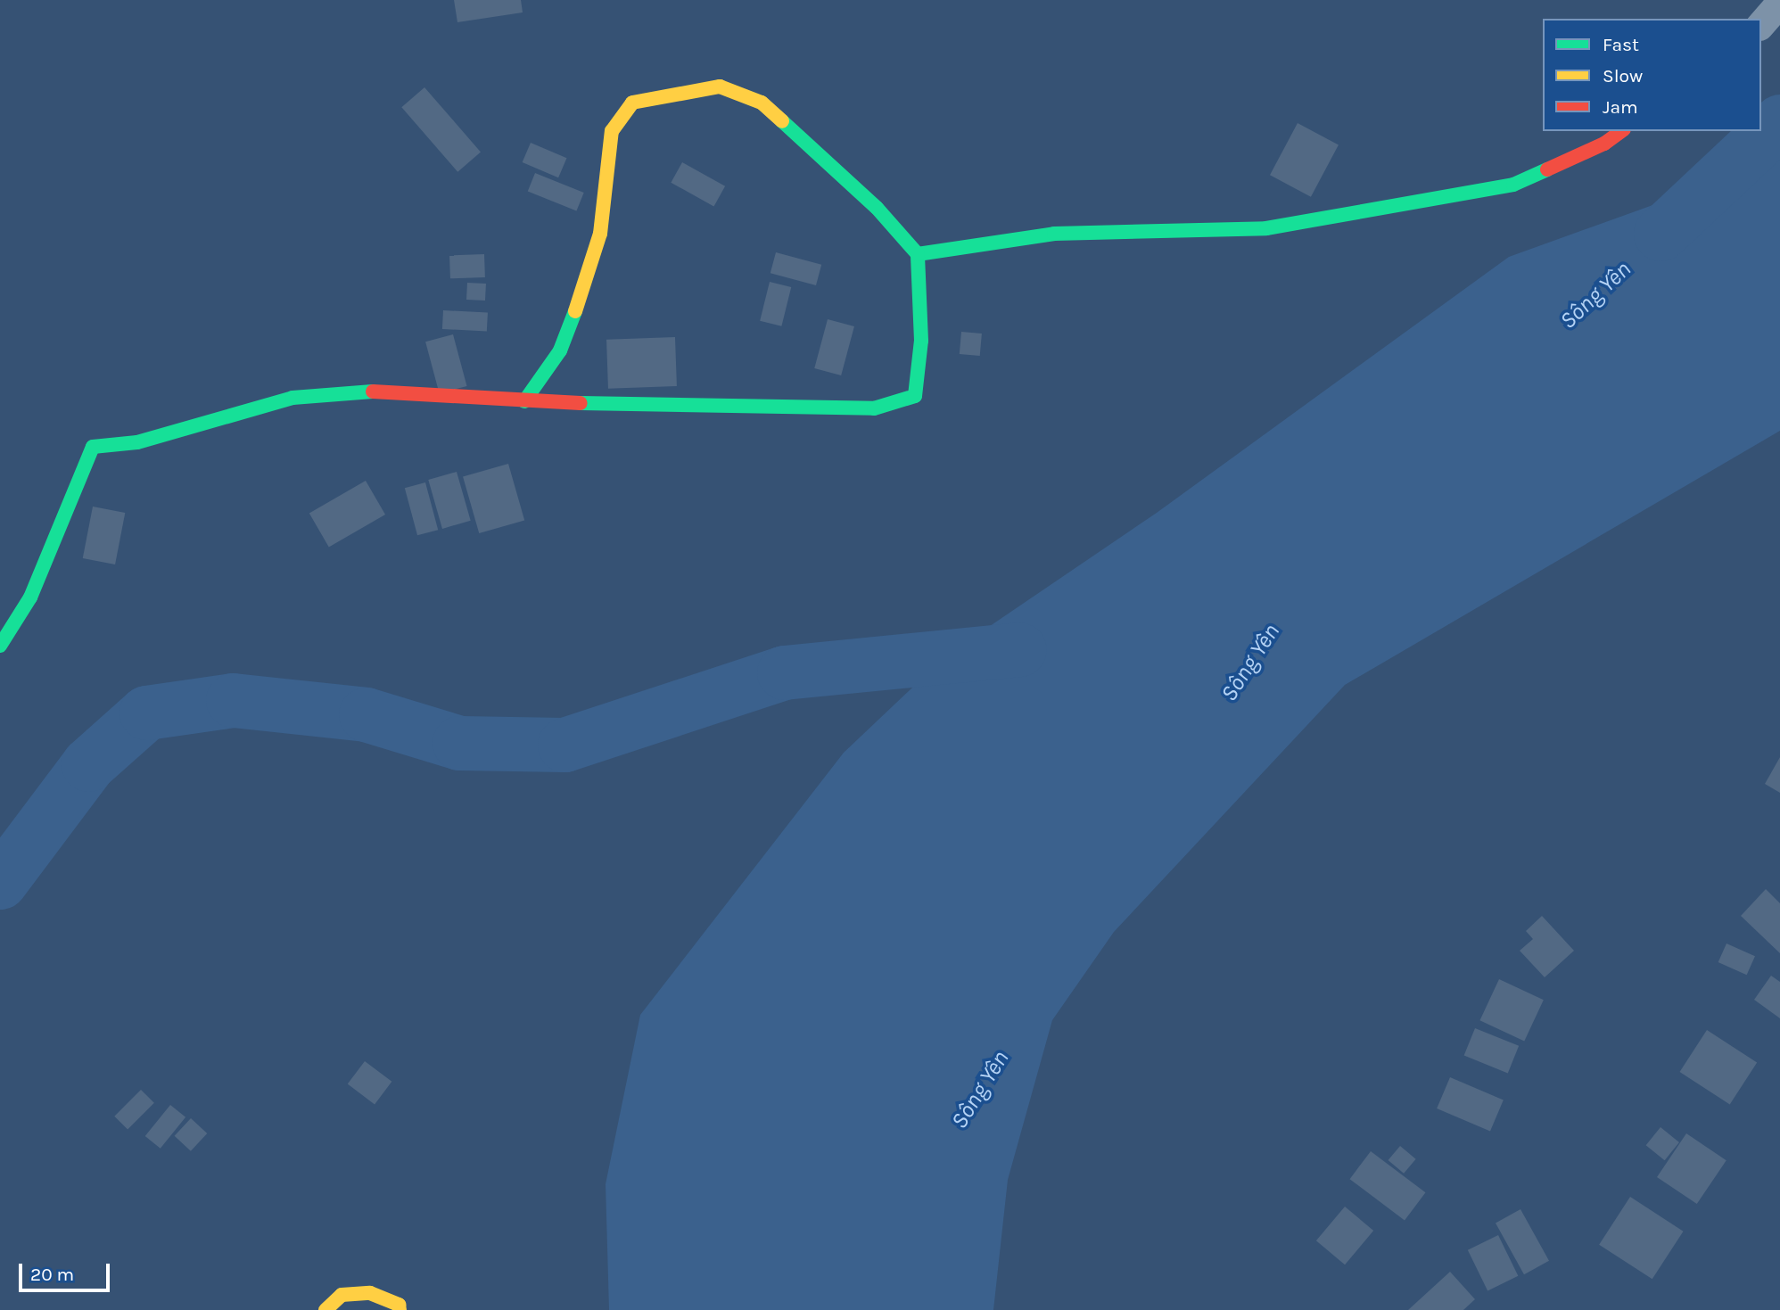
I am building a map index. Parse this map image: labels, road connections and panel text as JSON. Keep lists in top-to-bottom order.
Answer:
{
  "water": ["Sông Yên"],
  "legend": ["Fast", "Slow", "Jam"],
  "scale_bar": "20 m"
}
